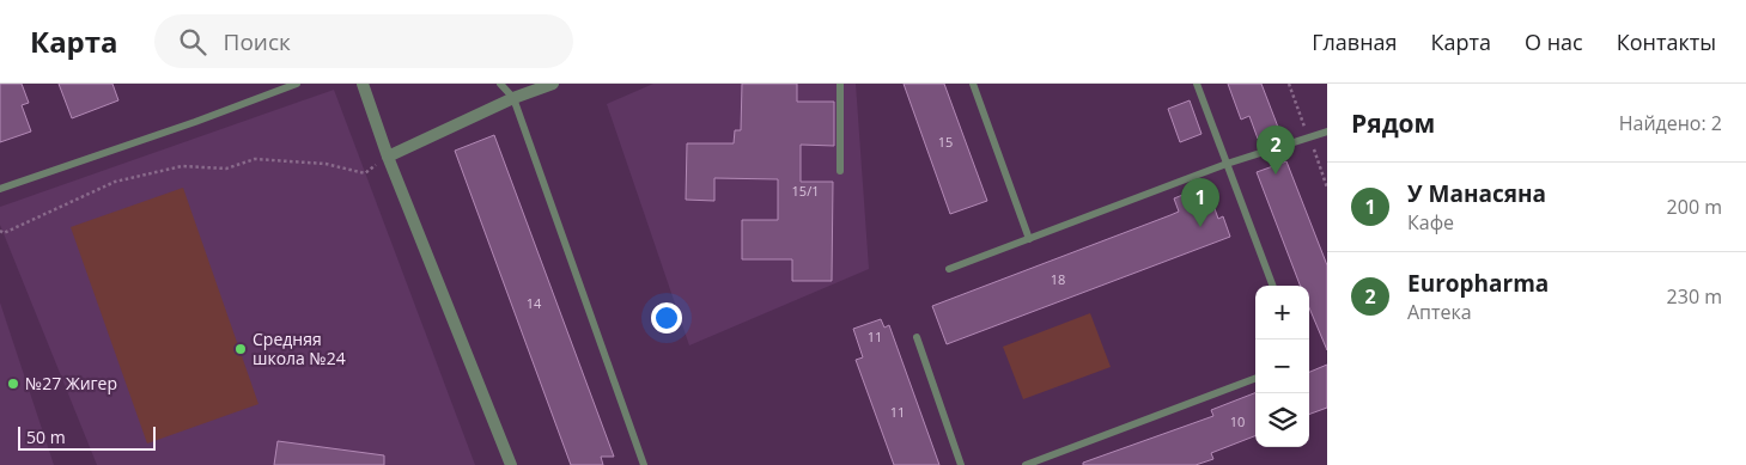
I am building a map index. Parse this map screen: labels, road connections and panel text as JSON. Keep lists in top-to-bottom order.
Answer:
{
  "places": ["Средняя школа №24", "№27 Жигер"],
  "house_numbers": [
    "15",
    "15/1",
    "18",
    "14",
    "11",
    "11",
    "10"
  ],
  "scale_bar": "50 m",
  "page": {
    "header": "Карта",
    "search": "Поиск",
    "nav": [
      "Главная",
      "Карта",
      "О нас",
      "Контакты"
    ],
    "heading": ["Рядом", "Найдено: 2"],
    "pins": ["2", "1"],
    "list": [
      {
        "mark": "1",
        "name": "У Манасяна",
        "note": "Кафе",
        "value": "200 m"
      },
      {
        "mark": "2",
        "name": "Europharma",
        "note": "Аптека",
        "value": "230 m"
      }
    ],
    "map_buttons": ["+", "−"],
    "scale": "50 m"
  }
}
